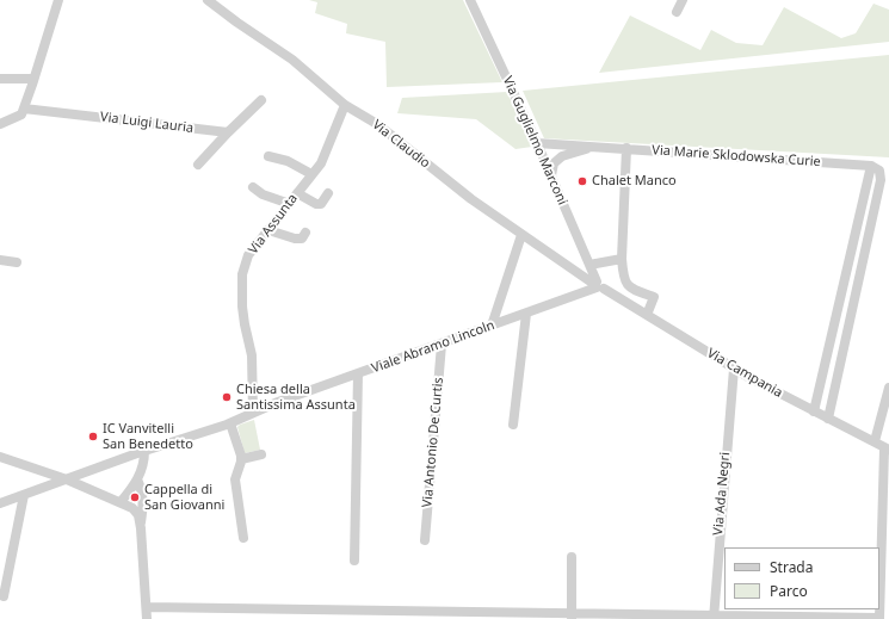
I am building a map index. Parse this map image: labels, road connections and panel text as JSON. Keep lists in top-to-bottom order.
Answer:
{
  "streets": {
    "street": [
      "Via Luigi Lauria",
      "Via Guglielmo Marconi",
      "Via Claudio",
      "Via Marie Sklodowska Curie",
      "Via Assunta",
      "Viale Abramo Lincoln",
      "Via Campania",
      "Via Antonio De Curtis",
      "Via Ada Negri"
    ]
  },
  "crossings": [
    ["Via Guglielmo Marconi", "Via Claudio"],
    ["Via Guglielmo Marconi", "Via Marie Sklodowska Curie"],
    ["Via Guglielmo Marconi", "Viale Abramo Lincoln"],
    ["Via Guglielmo Marconi", "Via Campania"],
    ["Via Claudio", "Via Assunta"],
    ["Via Claudio", "Viale Abramo Lincoln"],
    ["Via Claudio", "Via Campania"],
    ["Via Assunta", "Viale Abramo Lincoln"],
    ["Viale Abramo Lincoln", "Via Campania"],
    ["Viale Abramo Lincoln", "Via Antonio De Curtis"],
    ["Via Campania", "Via Ada Negri"]
  ],
  "places": [
    "Chalet Manco",
    "Chiesa della Santissima Assunta",
    "IC Vanvitelli San Benedetto",
    "Cappella di San Giovanni"
  ],
  "legend": ["Strada", "Parco"]
}
